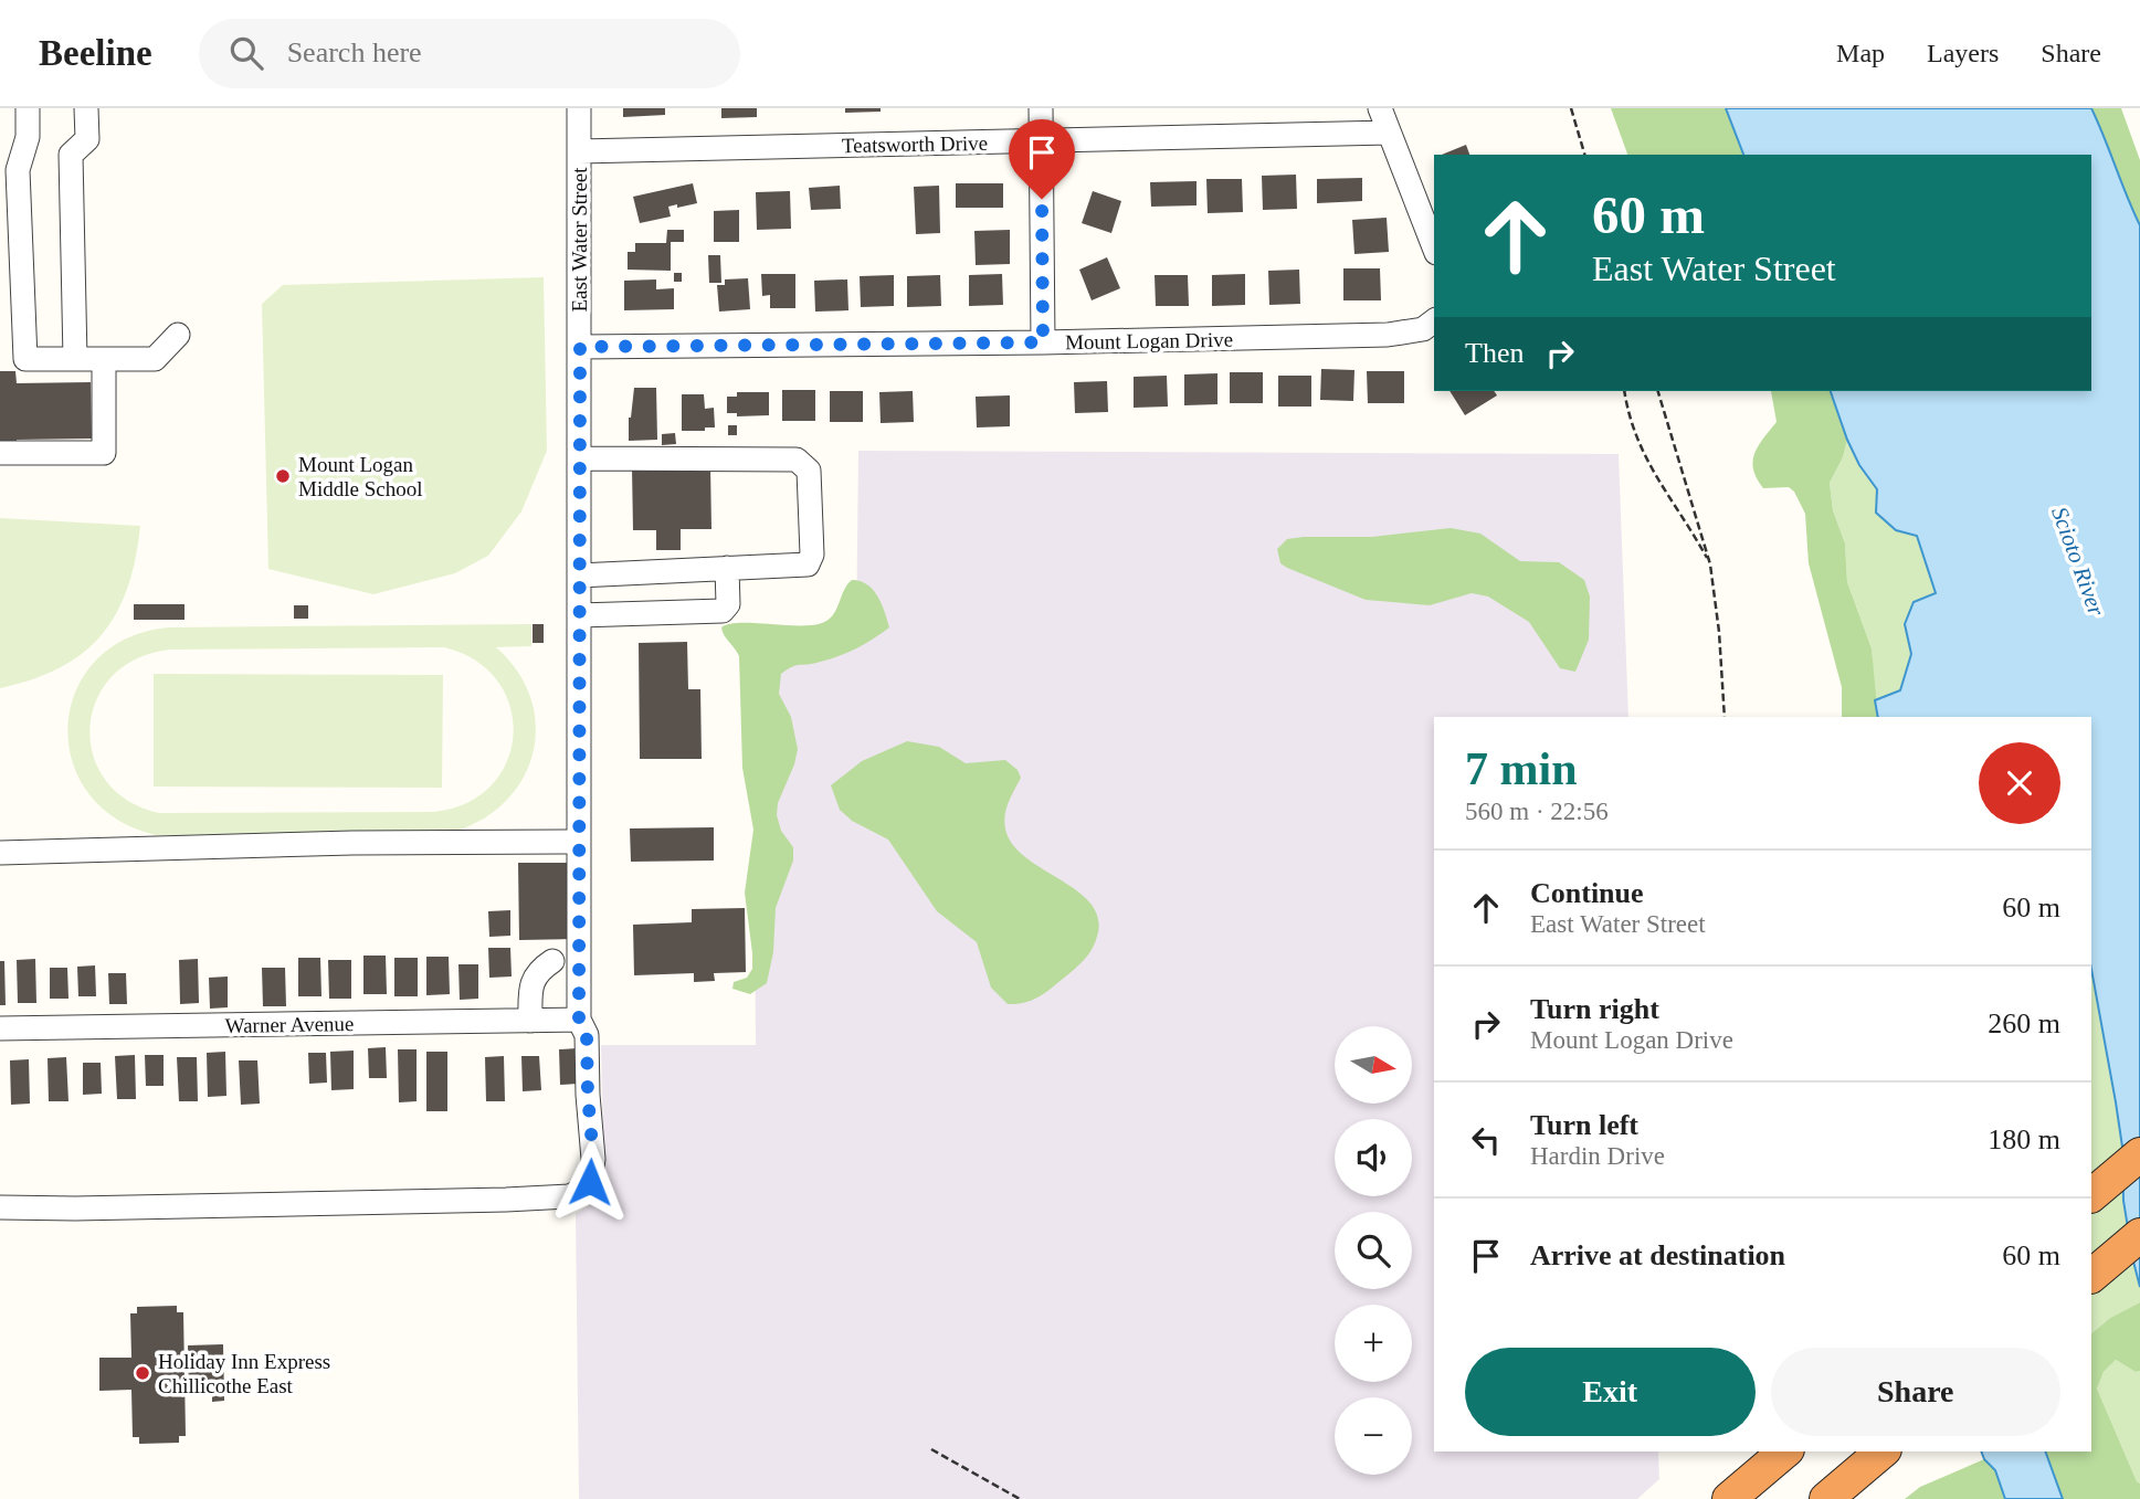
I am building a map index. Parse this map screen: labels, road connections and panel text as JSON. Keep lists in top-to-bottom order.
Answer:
{
  "streets": {
    "street": [
      "Teatsworth Drive",
      "East Water Street",
      "Mount Logan Drive",
      "Warner Avenue"
    ]
  },
  "crossings": [
    ["Teatsworth Drive", "East Water Street"],
    ["East Water Street", "Mount Logan Drive"],
    ["East Water Street", "Warner Avenue"]
  ],
  "water": ["Scioto River"],
  "places": ["Mount Logan Middle School", "Holiday Inn Express Chillicothe East"],
  "north": "right",
  "page": {
    "header": "Beeline",
    "search": "Search here",
    "nav": ["Map", "Layers", "Share"],
    "turn": ["60 m", "East Water Street"],
    "then": "Then",
    "heading": ["7 min", "560 m · 22:56"],
    "list": [
      {
        "name": "Continue",
        "note": "East Water Street",
        "value": "60 m"
      },
      {
        "name": "Turn right",
        "note": "Mount Logan Drive",
        "value": "260 m"
      },
      {
        "name": "Turn left",
        "note": "Hardin Drive",
        "value": "180 m"
      },
      {
        "name": "Arrive at destination",
        "value": "60 m"
      }
    ],
    "map_buttons": ["+", "−"],
    "buttons": ["Exit", "Share"]
  }
}
